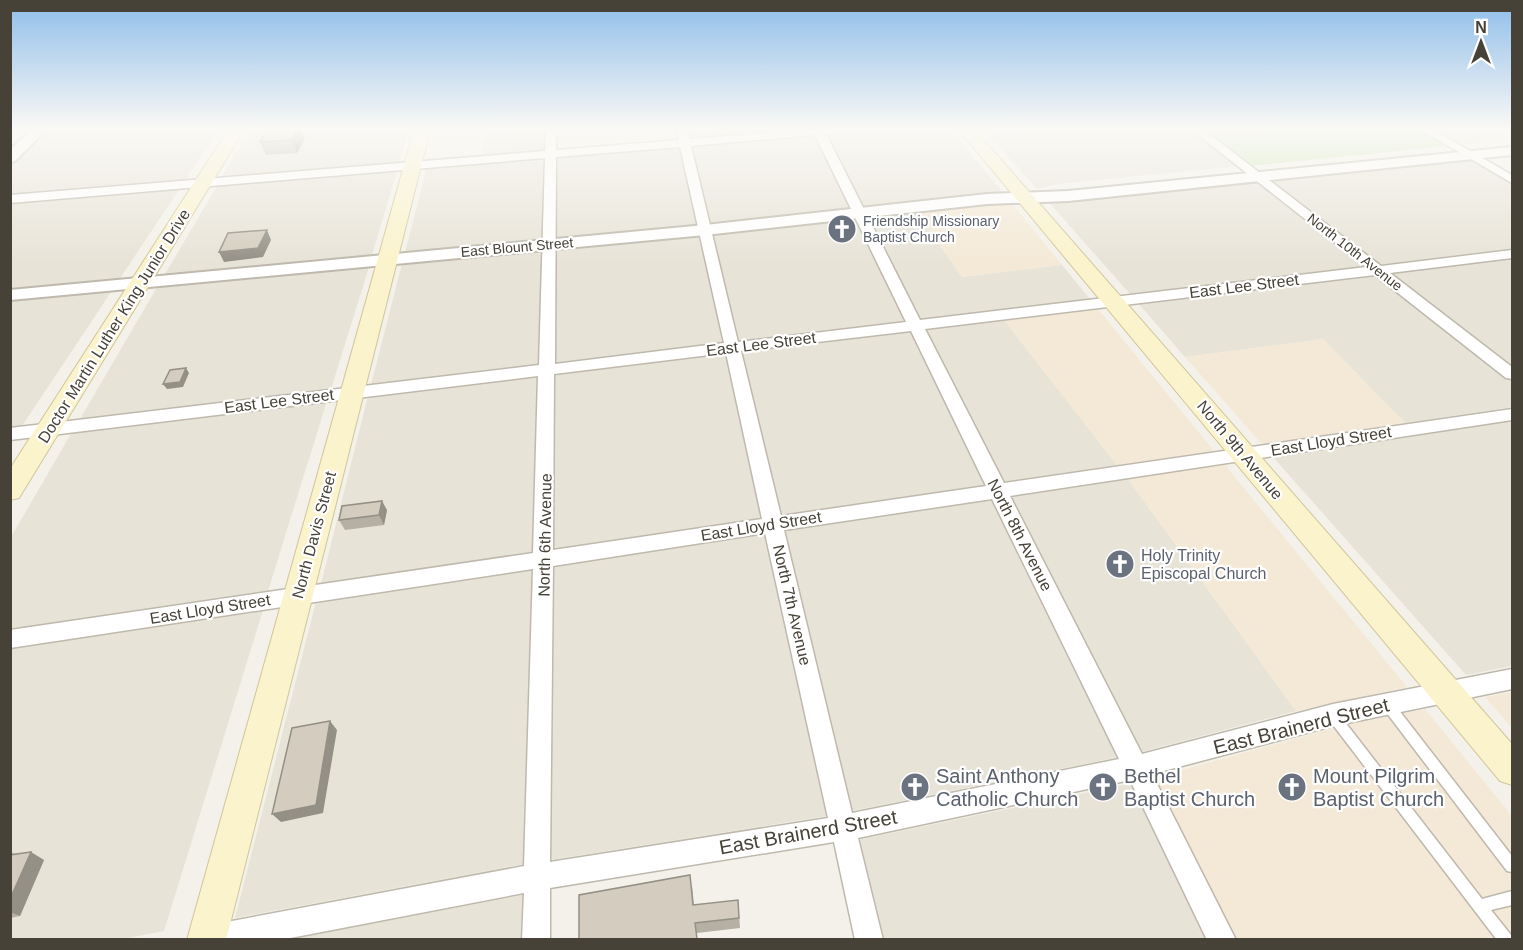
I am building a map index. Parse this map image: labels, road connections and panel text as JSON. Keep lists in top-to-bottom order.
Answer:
{
  "streets": {
    "main road": ["Doctor Martin Luther King Junior Drive", "North 9th Avenue", "North Davis Street"],
    "street": [
      "East Blount Street",
      "North 10th Avenue",
      "East Lee Street",
      "East Lloyd Street",
      "North 6th Avenue",
      "North 8th Avenue",
      "North 7th Avenue",
      "East Brainerd Street"
    ]
  },
  "crossings": [
    ["East Blount Street", "Doctor Martin Luther King Junior Drive"],
    ["East Blount Street", "North 9th Avenue"],
    ["East Blount Street", "North Davis Street"],
    ["East Blount Street", "North 6th Avenue"],
    ["East Blount Street", "North 8th Avenue"],
    ["East Blount Street", "North 7th Avenue"],
    ["North 10th Avenue", "East Lee Street"],
    ["East Lee Street", "Doctor Martin Luther King Junior Drive"],
    ["East Lee Street", "North 9th Avenue"],
    ["East Lee Street", "North Davis Street"],
    ["East Lee Street", "North 6th Avenue"],
    ["East Lee Street", "North 8th Avenue"],
    ["East Lee Street", "North 7th Avenue"],
    ["East Lloyd Street", "North 9th Avenue"],
    ["East Lloyd Street", "North Davis Street"],
    ["East Lloyd Street", "North 6th Avenue"],
    ["East Lloyd Street", "North 8th Avenue"],
    ["East Lloyd Street", "North 7th Avenue"],
    ["North 9th Avenue", "East Brainerd Street"],
    ["North Davis Street", "East Brainerd Street"],
    ["North 6th Avenue", "East Brainerd Street"],
    ["North 8th Avenue", "East Brainerd Street"],
    ["North 7th Avenue", "East Brainerd Street"]
  ],
  "places": {
    "church": [
      "Friendship Missionary Baptist Church",
      "Holy Trinity Episcopal Church",
      "Saint Anthony Catholic Church",
      "Bethel Baptist Church",
      "Mount Pilgrim Baptist Church"
    ]
  },
  "north": "top"
}
